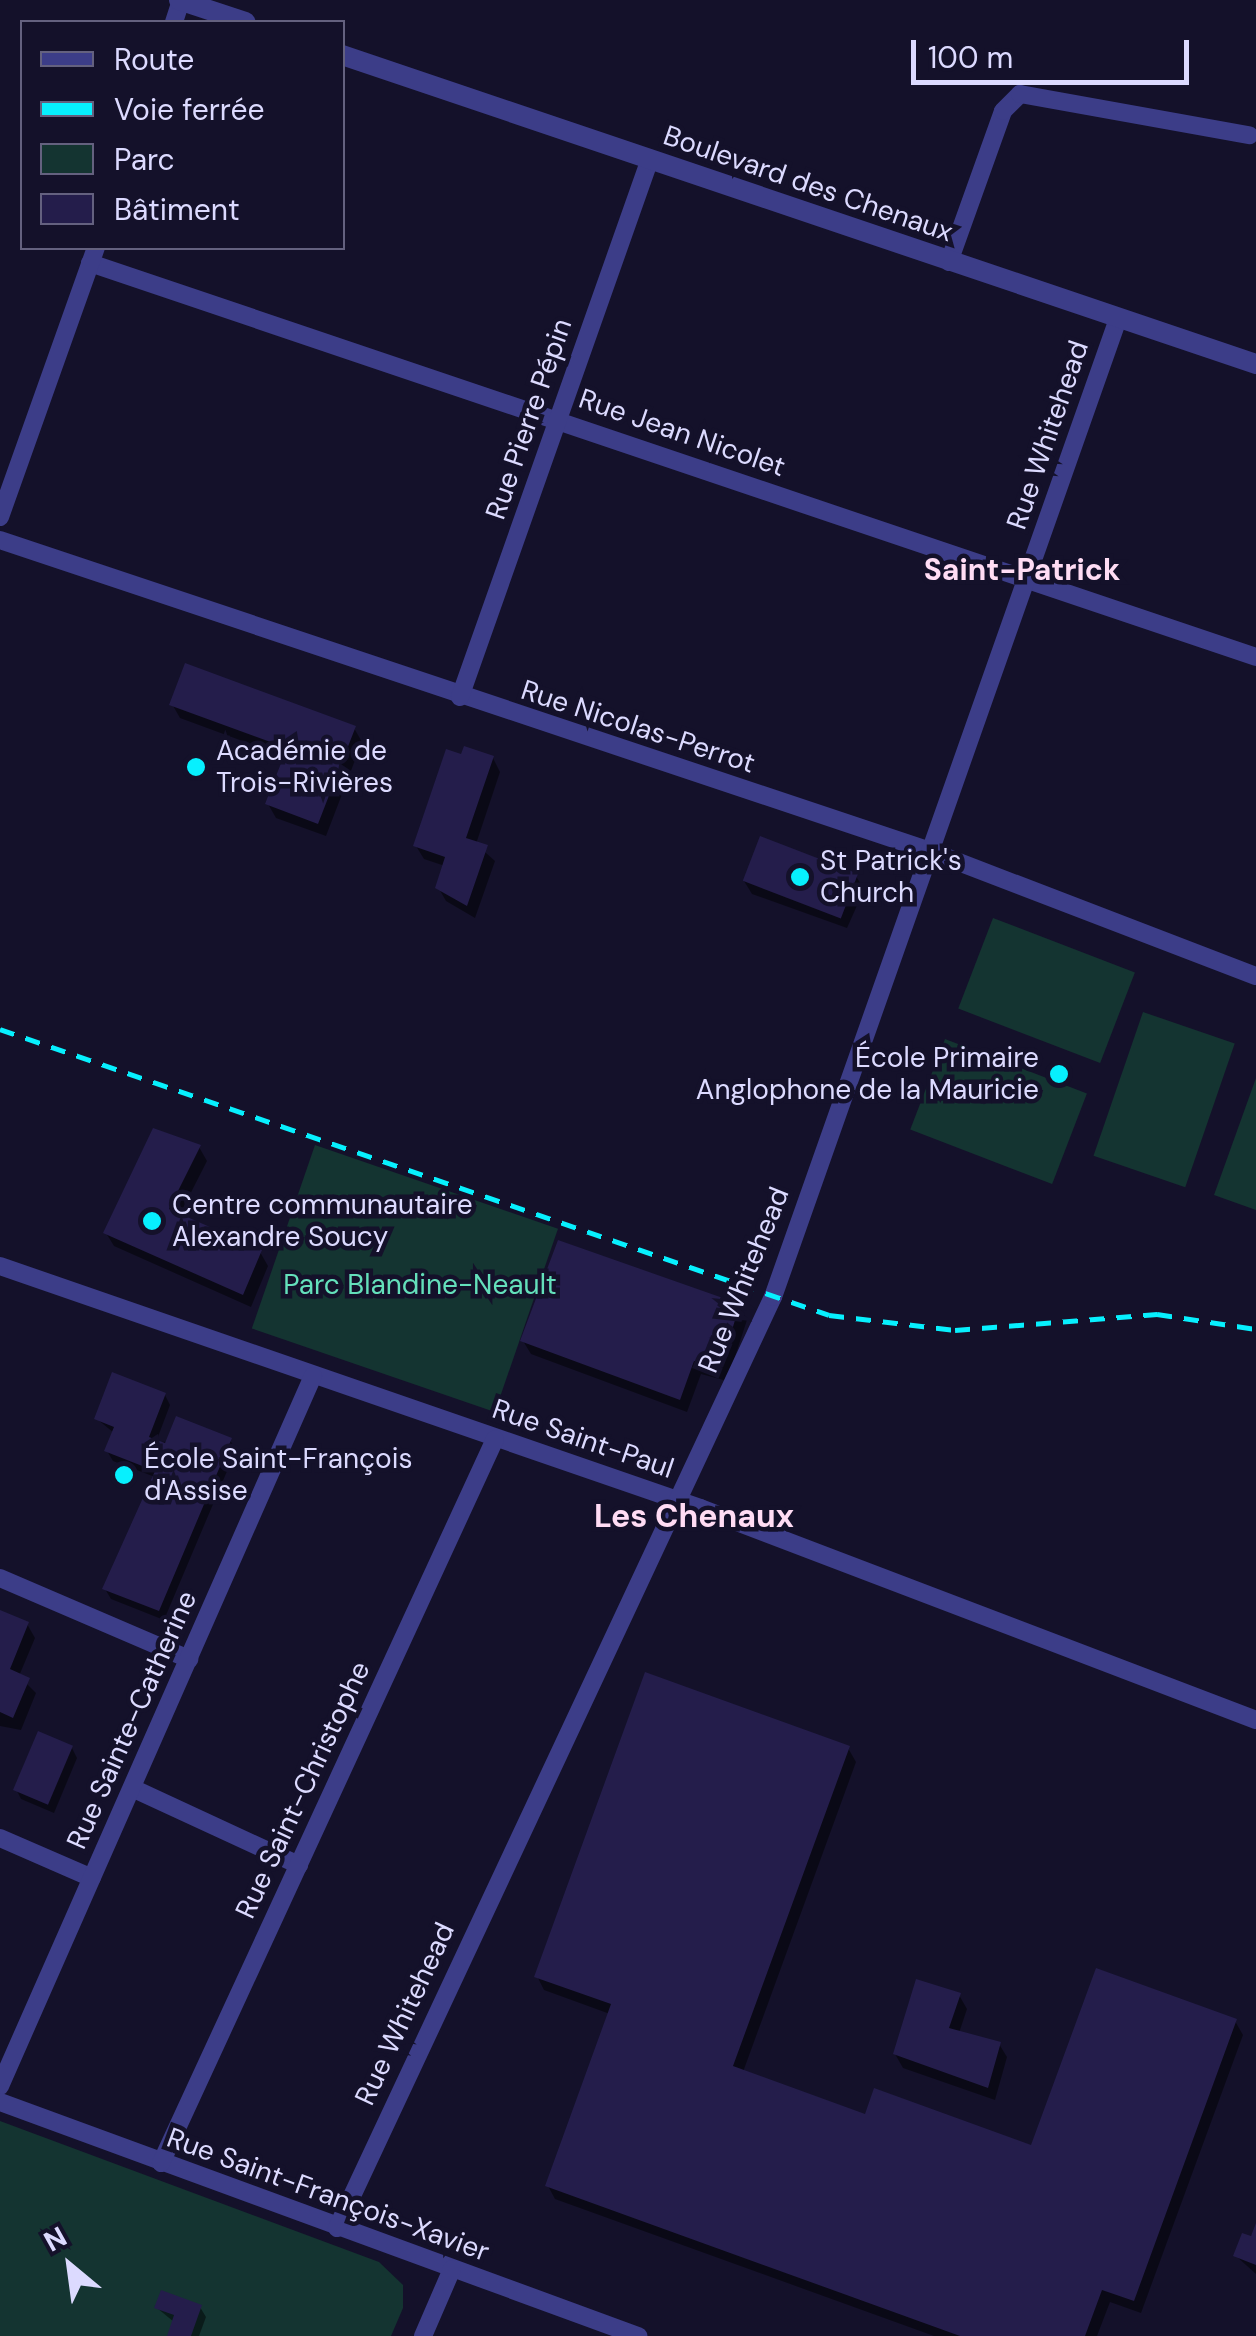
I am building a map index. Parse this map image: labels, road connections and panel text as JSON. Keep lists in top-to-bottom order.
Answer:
{
  "streets": {
    "street": [
      "Boulevard des Chenaux",
      "Rue Pierre Pépin",
      "Rue Jean Nicolet",
      "Rue Whitehead",
      "Rue Nicolas-Perrot",
      "Rue Saint-Paul",
      "Rue Sainte-Catherine",
      "Rue Saint-Christophe",
      "Rue Saint-François-Xavier"
    ]
  },
  "crossings": [
    ["Boulevard des Chenaux", "Rue Pierre Pépin"],
    ["Boulevard des Chenaux", "Rue Whitehead"],
    ["Rue Pierre Pépin", "Rue Jean Nicolet"],
    ["Rue Pierre Pépin", "Rue Nicolas-Perrot"],
    ["Rue Jean Nicolet", "Rue Whitehead"],
    ["Rue Whitehead", "Rue Nicolas-Perrot"],
    ["Rue Whitehead", "Rue Saint-Paul"],
    ["Rue Whitehead", "Rue Saint-François-Xavier"],
    ["Rue Saint-Paul", "Rue Sainte-Catherine"],
    ["Rue Saint-Paul", "Rue Saint-Christophe"],
    ["Rue Saint-Christophe", "Rue Saint-François-Xavier"]
  ],
  "districts": ["Saint-Patrick", "Les Chenaux"],
  "parks": ["Parc Blandine-Neault"],
  "places": [
    "Académie de Trois-Rivières",
    "St Patrick's Church",
    "École Primaire Anglophone de la Mauricie",
    "Centre communautaire Alexandre Soucy",
    "École Saint-François d'Assise"
  ],
  "legend": [
    "Route",
    "Voie ferrée",
    "Parc",
    "Bâtiment"
  ],
  "scale_bar": "100 m",
  "north": "top left"
}
